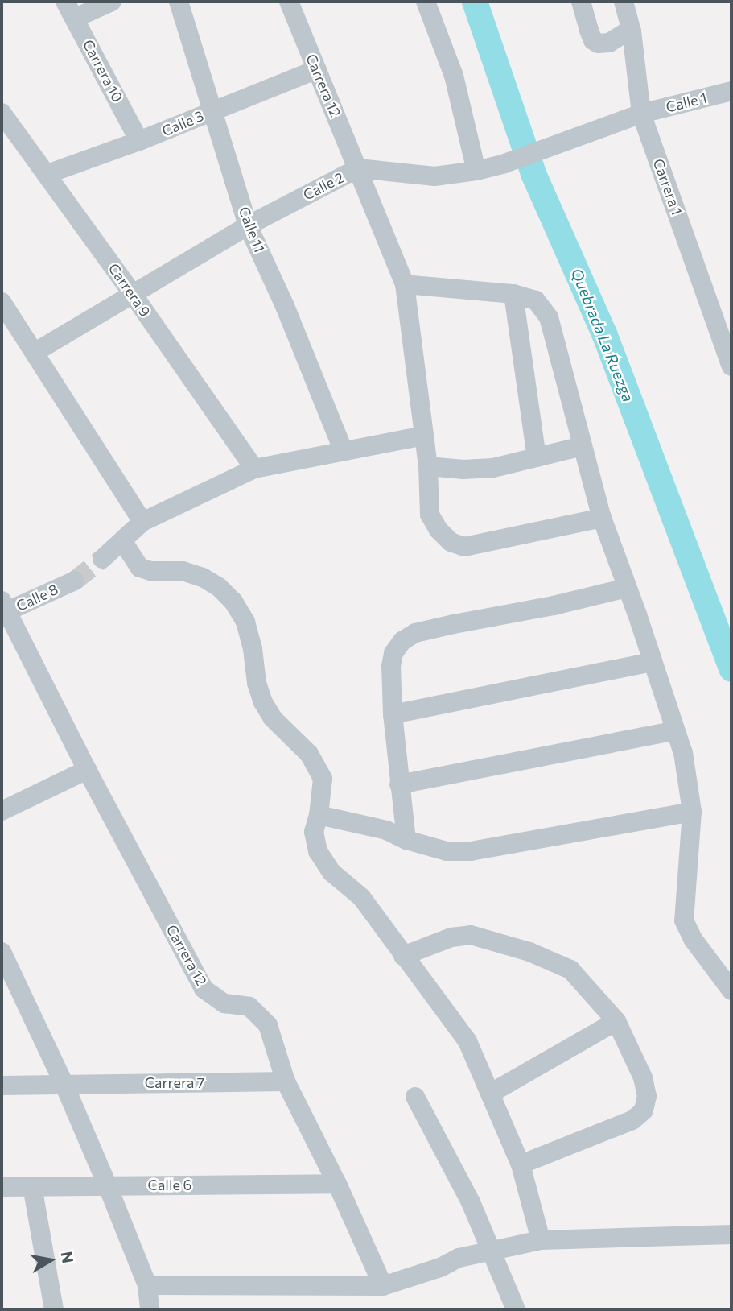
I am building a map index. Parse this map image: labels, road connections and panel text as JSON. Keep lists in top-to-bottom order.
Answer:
{
  "streets": {
    "street": [
      "Carrera 10",
      "Carrera 12",
      "Calle 1",
      "Calle 3",
      "Calle 2",
      "Carrera 1",
      "Calle 11",
      "Carrera 9",
      "Calle 8",
      "Carrera 7",
      "Calle 6"
    ]
  },
  "crossings": [
    ["Carrera 10", "Calle 3"],
    ["Carrera 12", "Calle 3"],
    ["Carrera 12", "Calle 2"],
    ["Carrera 12", "Calle 8"],
    ["Carrera 12", "Carrera 7"],
    ["Carrera 12", "Calle 6"],
    ["Calle 1", "Calle 2"],
    ["Calle 1", "Carrera 1"],
    ["Calle 3", "Calle 11"],
    ["Calle 3", "Carrera 9"],
    ["Calle 2", "Carrera 1"],
    ["Calle 2", "Calle 11"],
    ["Calle 2", "Carrera 9"]
  ],
  "water": ["Quebrada La Ruezga"],
  "north": "right"
}
